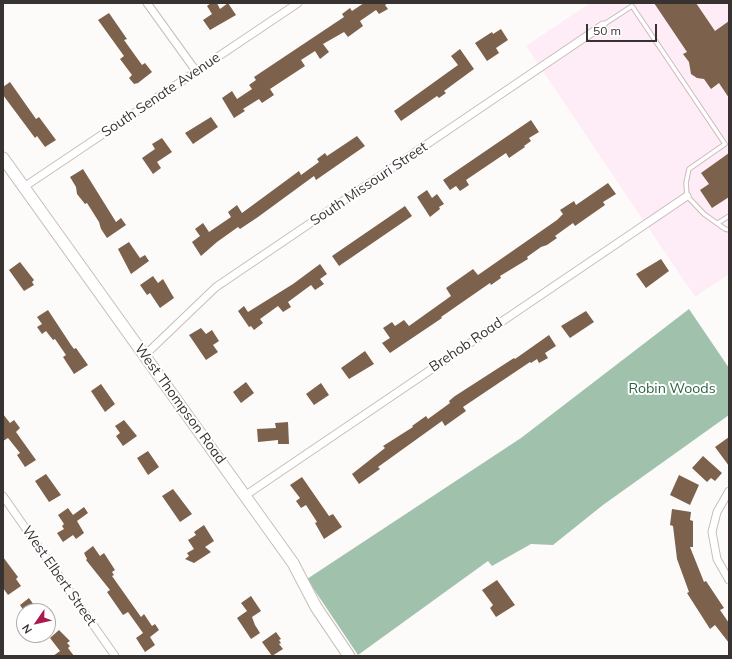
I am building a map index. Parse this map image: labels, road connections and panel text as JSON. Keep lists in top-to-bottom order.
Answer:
{
  "streets": {
    "main road": ["West Thompson Road"],
    "street": [
      "South Senate Avenue",
      "South Missouri Street",
      "Brehob Road",
      "West Elbert Street"
    ]
  },
  "crossings": [
    ["South Senate Avenue", "West Thompson Road"],
    ["South Missouri Street", "West Thompson Road"],
    ["Brehob Road", "West Thompson Road"]
  ],
  "parks": ["Robin Woods"],
  "scale_bar": "50 m",
  "north": "bottom left"
}
